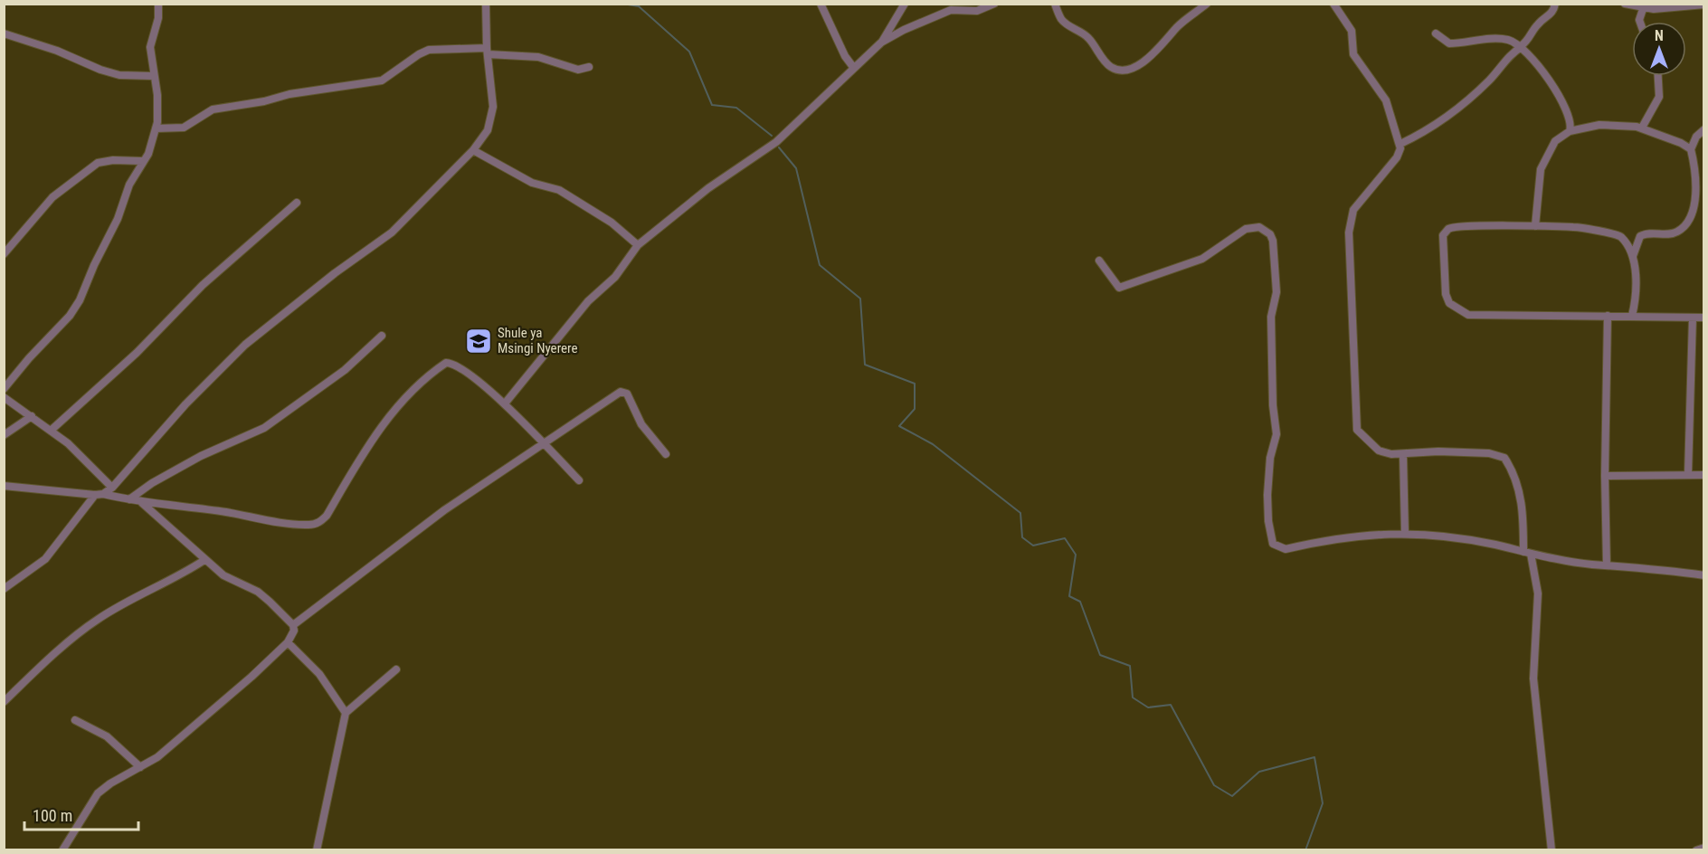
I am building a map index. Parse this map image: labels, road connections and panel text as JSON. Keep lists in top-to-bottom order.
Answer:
{
  "places": {
    "school or university": ["Shule ya Msingi Nyerere"]
  },
  "scale_bar": "100 m",
  "north": "top"
}
